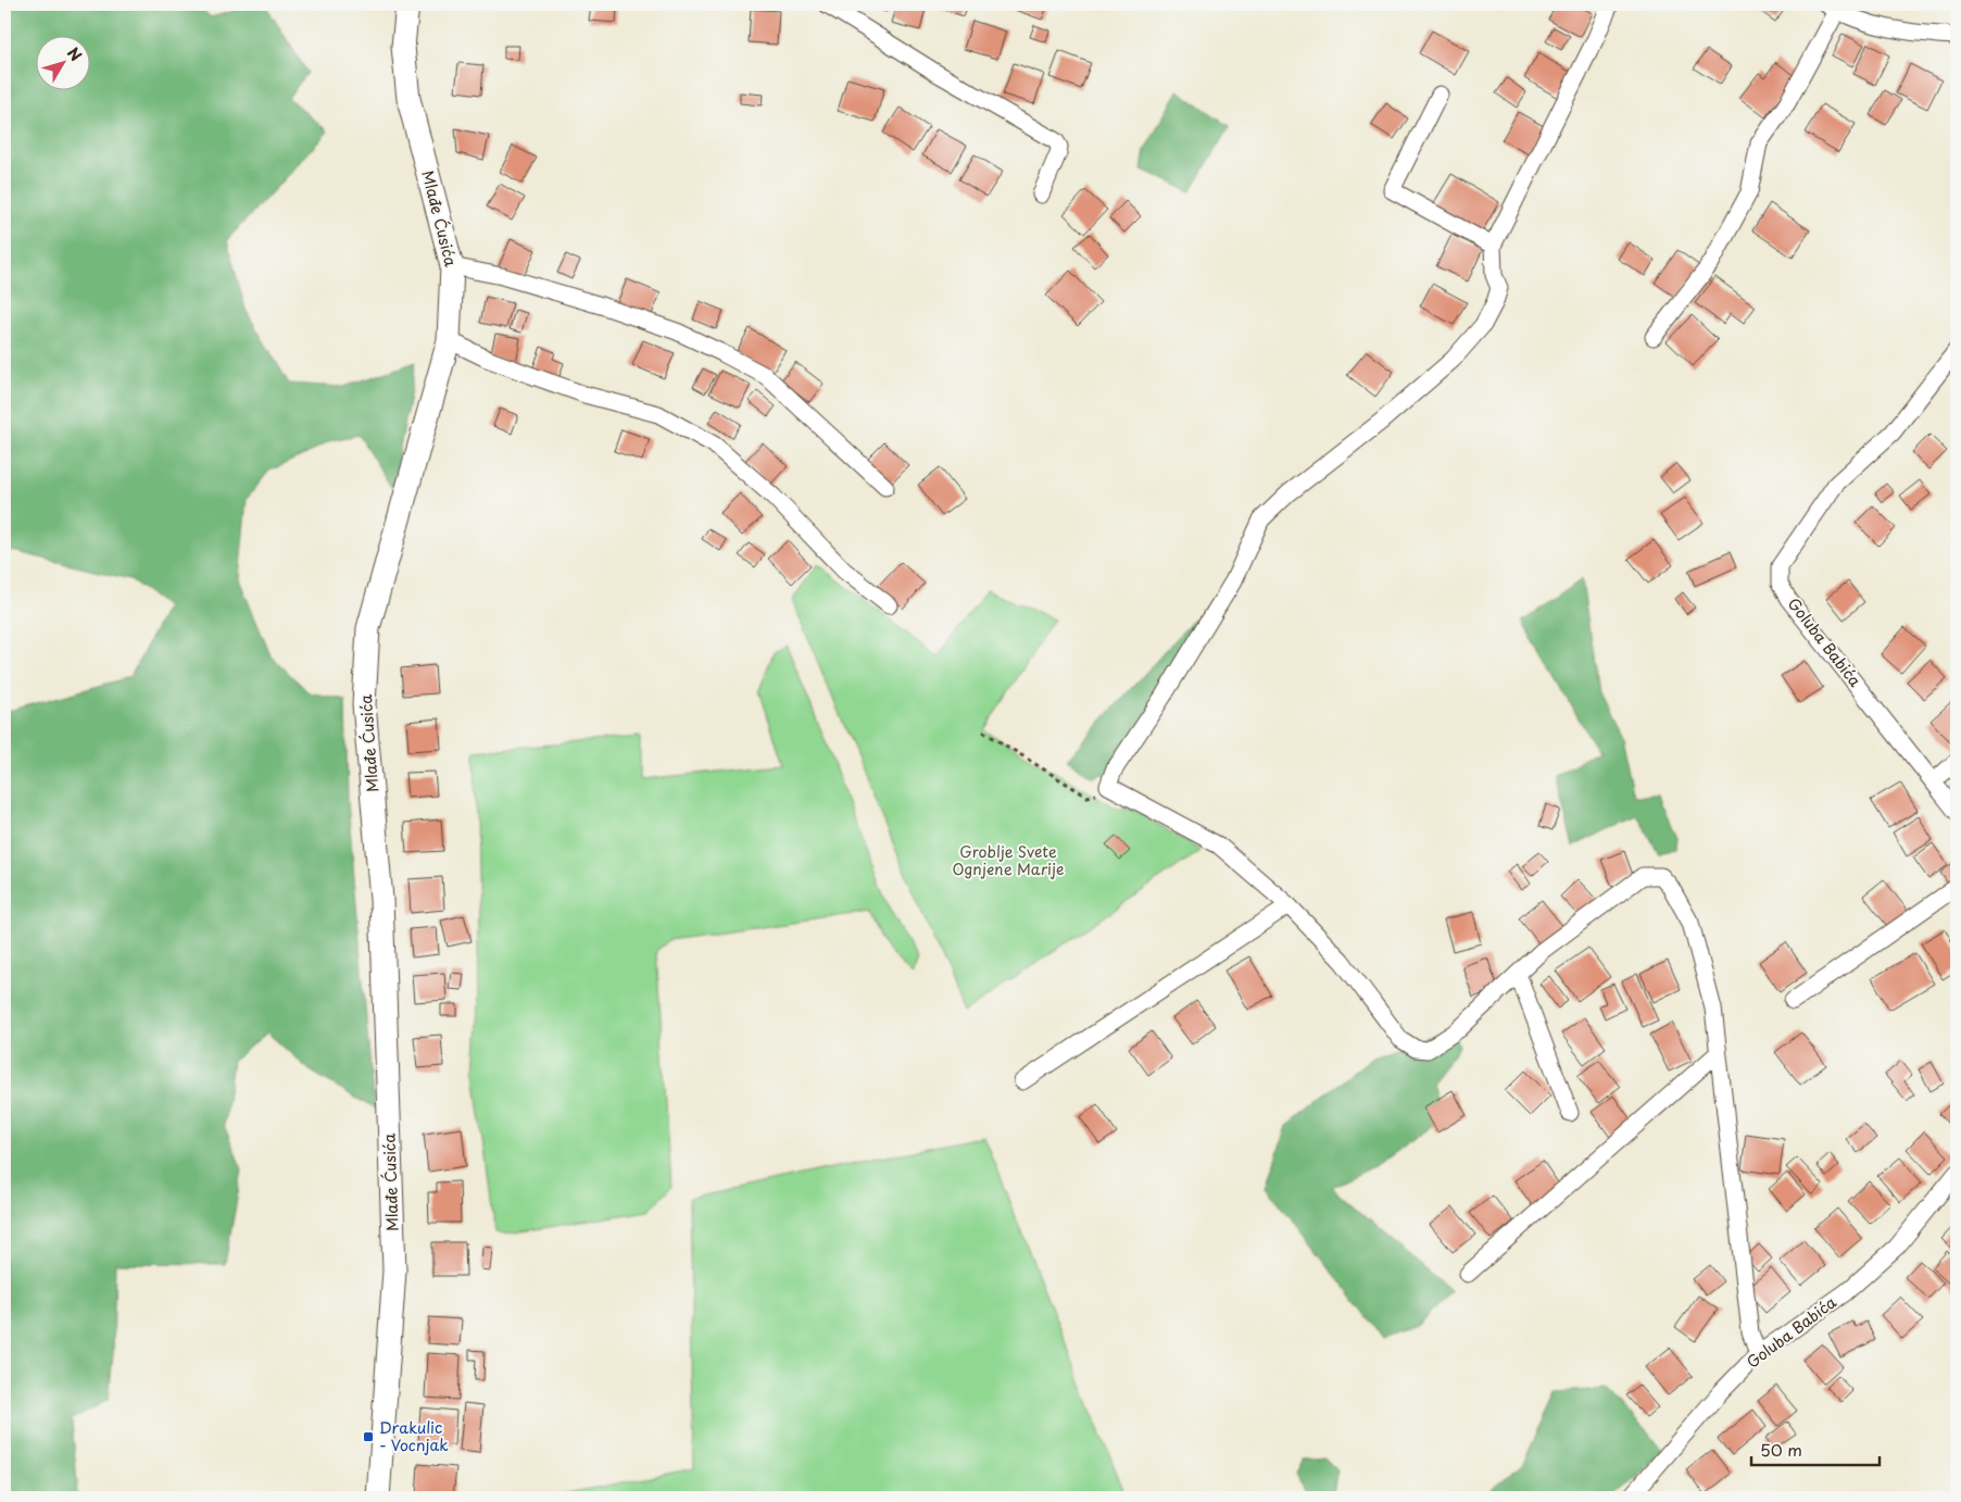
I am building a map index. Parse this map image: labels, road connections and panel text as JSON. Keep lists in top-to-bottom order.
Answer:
{
  "streets": {
    "street": ["Mlađe Ćusića", "Goluba Babića"]
  },
  "parks": ["Groblje Svete Ognjene Marije"],
  "places": {
    "transit": ["Drakulic - Vocnjak"]
  },
  "scale_bar": "50 m",
  "north": "top right"
}
